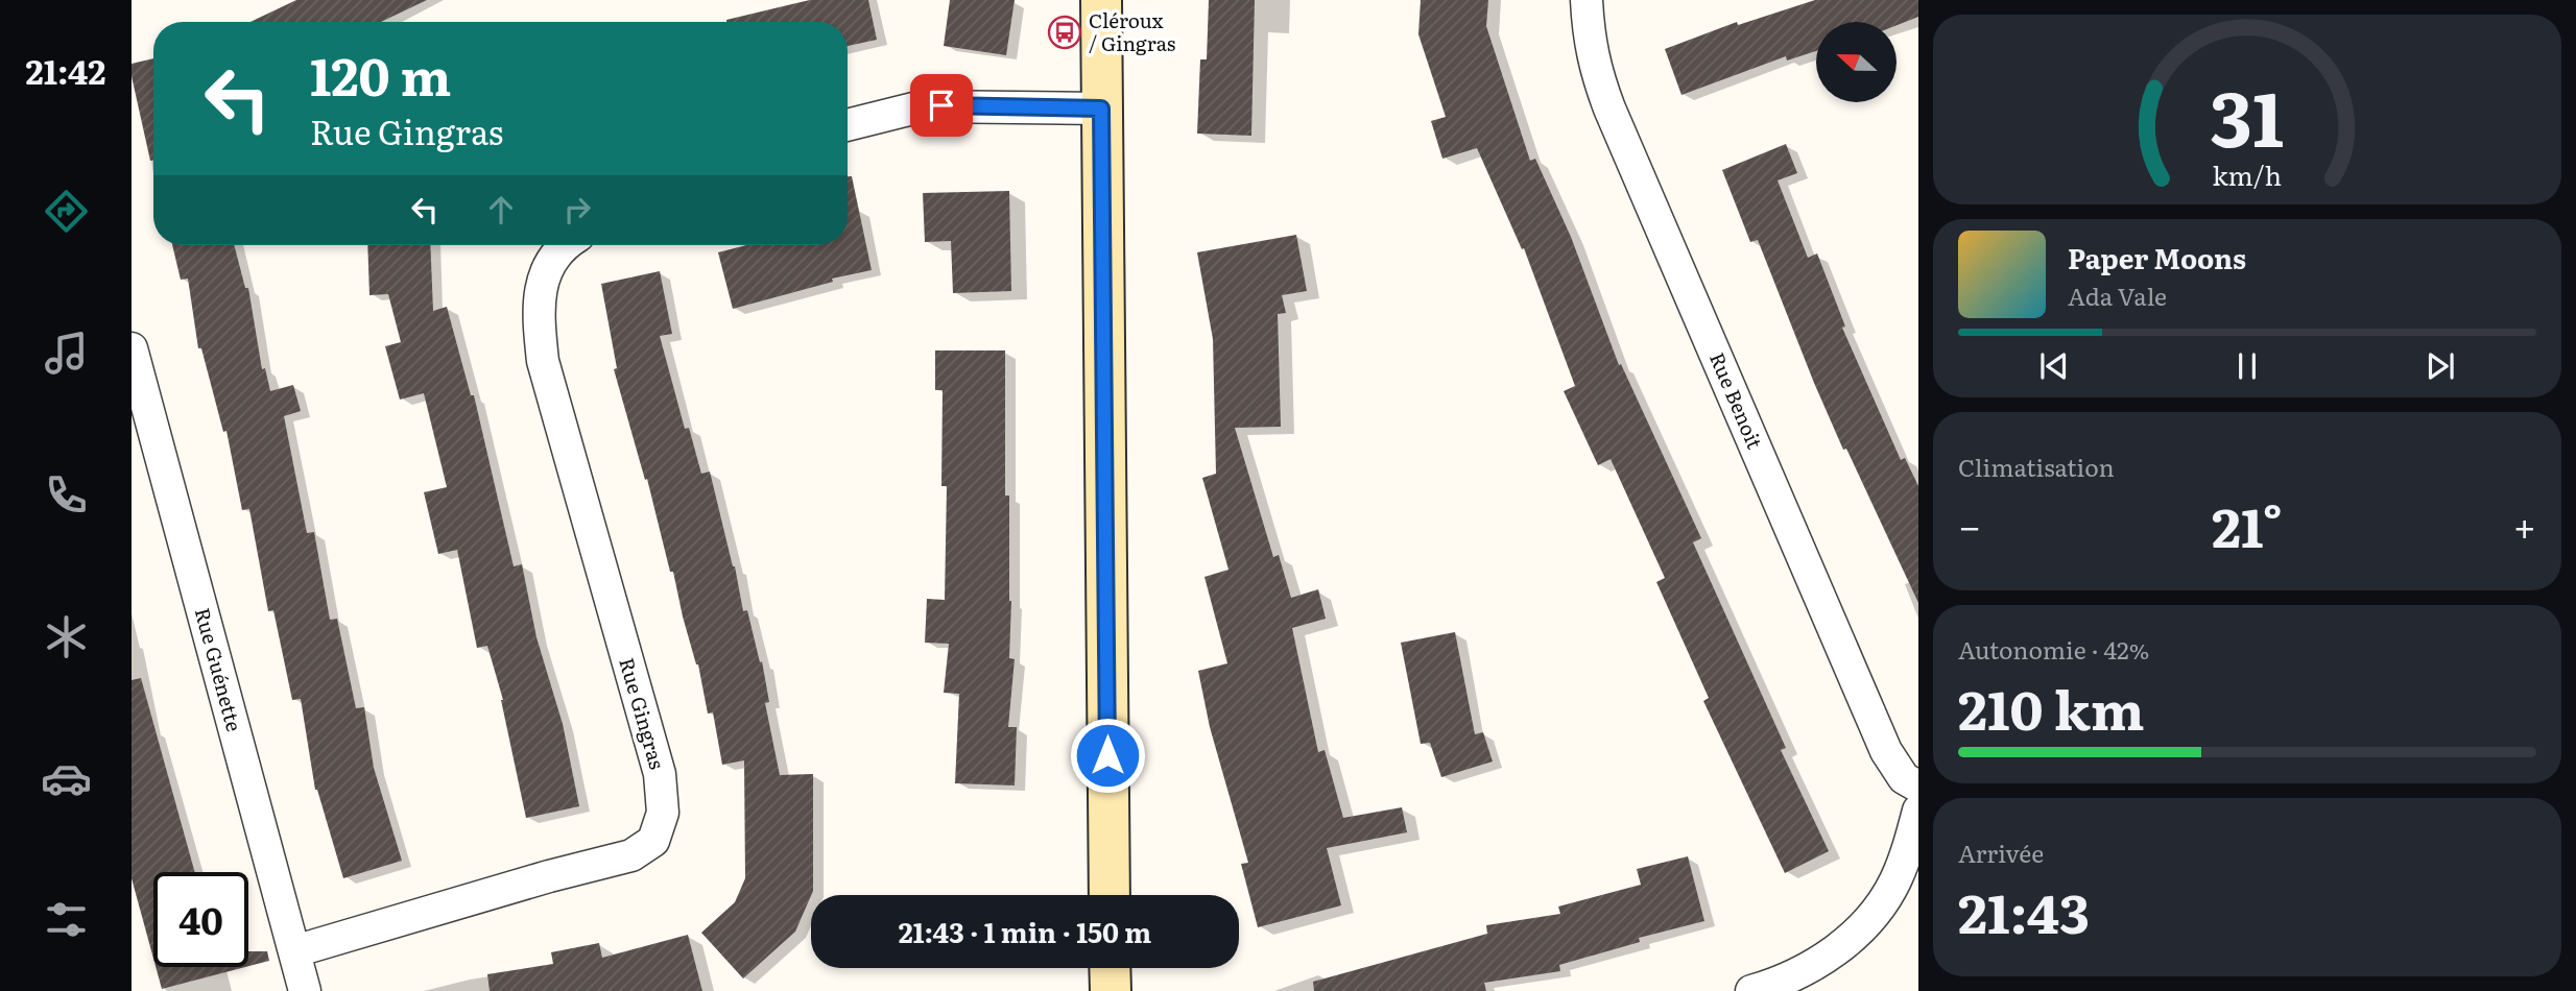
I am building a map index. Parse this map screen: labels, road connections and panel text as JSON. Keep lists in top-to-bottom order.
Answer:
{
  "streets": {
    "street": ["Rue Benoit", "Rue Guénette", "Rue Gingras"]
  },
  "crossings": [
    ["Rue Guénette", "Rue Gingras"]
  ],
  "places": {
    "bus stop": ["Cléroux / Gingras"]
  },
  "north": "left",
  "page": {
    "tabs": "21:42",
    "turn": ["120 m", "Rue Gingras"],
    "song": ["Paper Moons", "Ada Vale"],
    "tile": [
      "Climatisation",
      ["Autonomie · 42%", "210 km"],
      ["Arrivée", "21:43"]
    ],
    "heat": ["−", "21°", "+"],
    "limit": "40",
    "trip": "21:43 · 1 min · 150 m",
    "gauge": ["31", "km/h"]
  }
}
